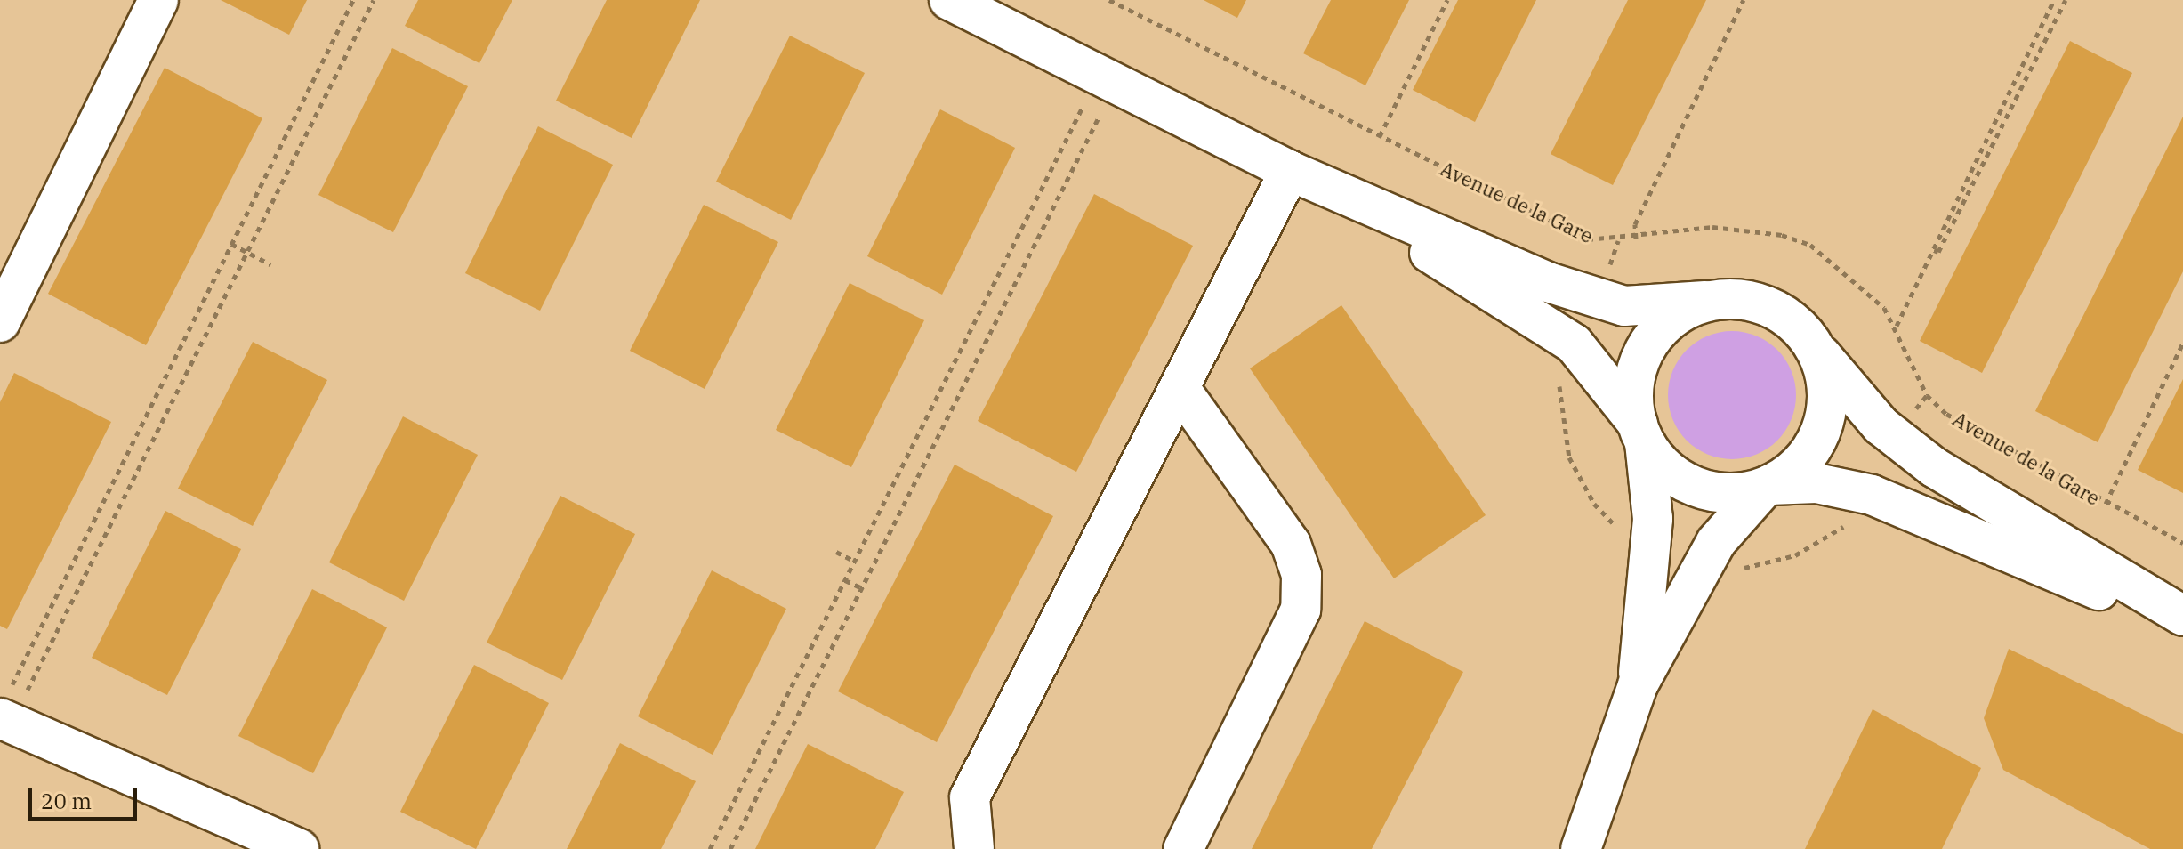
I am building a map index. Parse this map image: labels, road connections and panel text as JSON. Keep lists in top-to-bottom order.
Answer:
{
  "streets": {
    "path": ["Avenue de la Gare"]
  },
  "scale_bar": "20 m"
}
